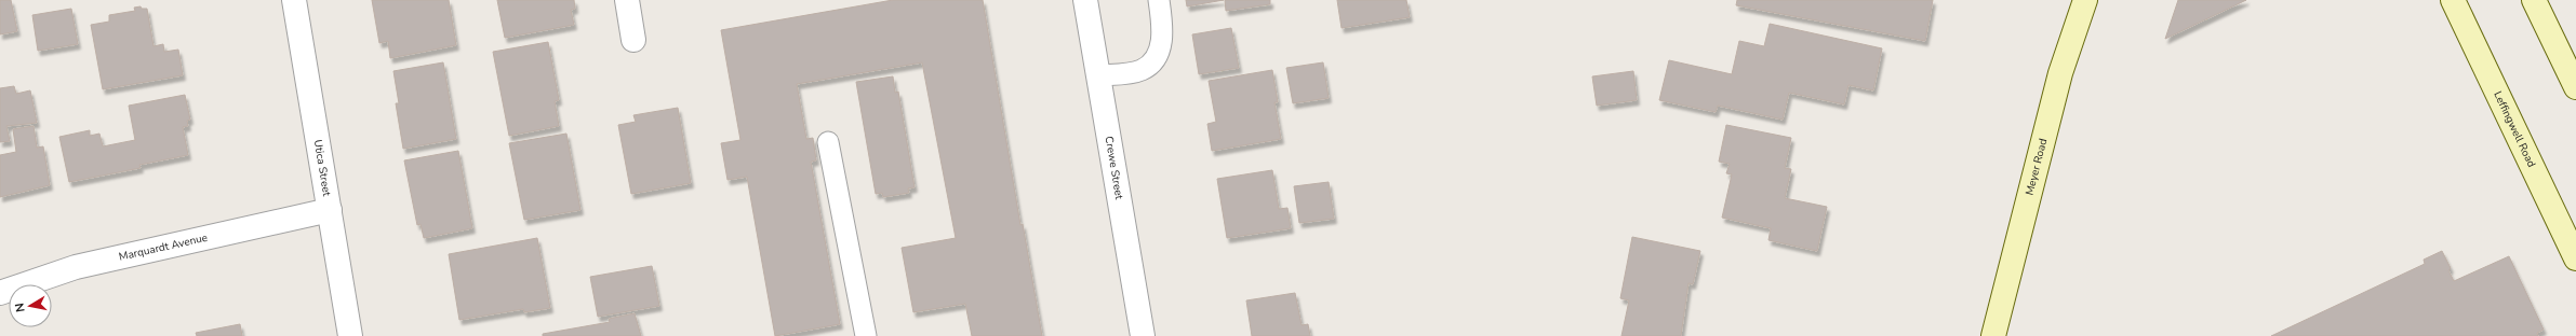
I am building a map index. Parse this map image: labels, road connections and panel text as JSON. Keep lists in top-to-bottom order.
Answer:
{
  "streets": {
    "main road": ["Leffingwell Road", "Meyer Road"],
    "street": ["Utica Street", "Crewe Street", "Marquardt Avenue"]
  },
  "crossings": [
    ["Utica Street", "Marquardt Avenue"]
  ],
  "north": "left"
}
